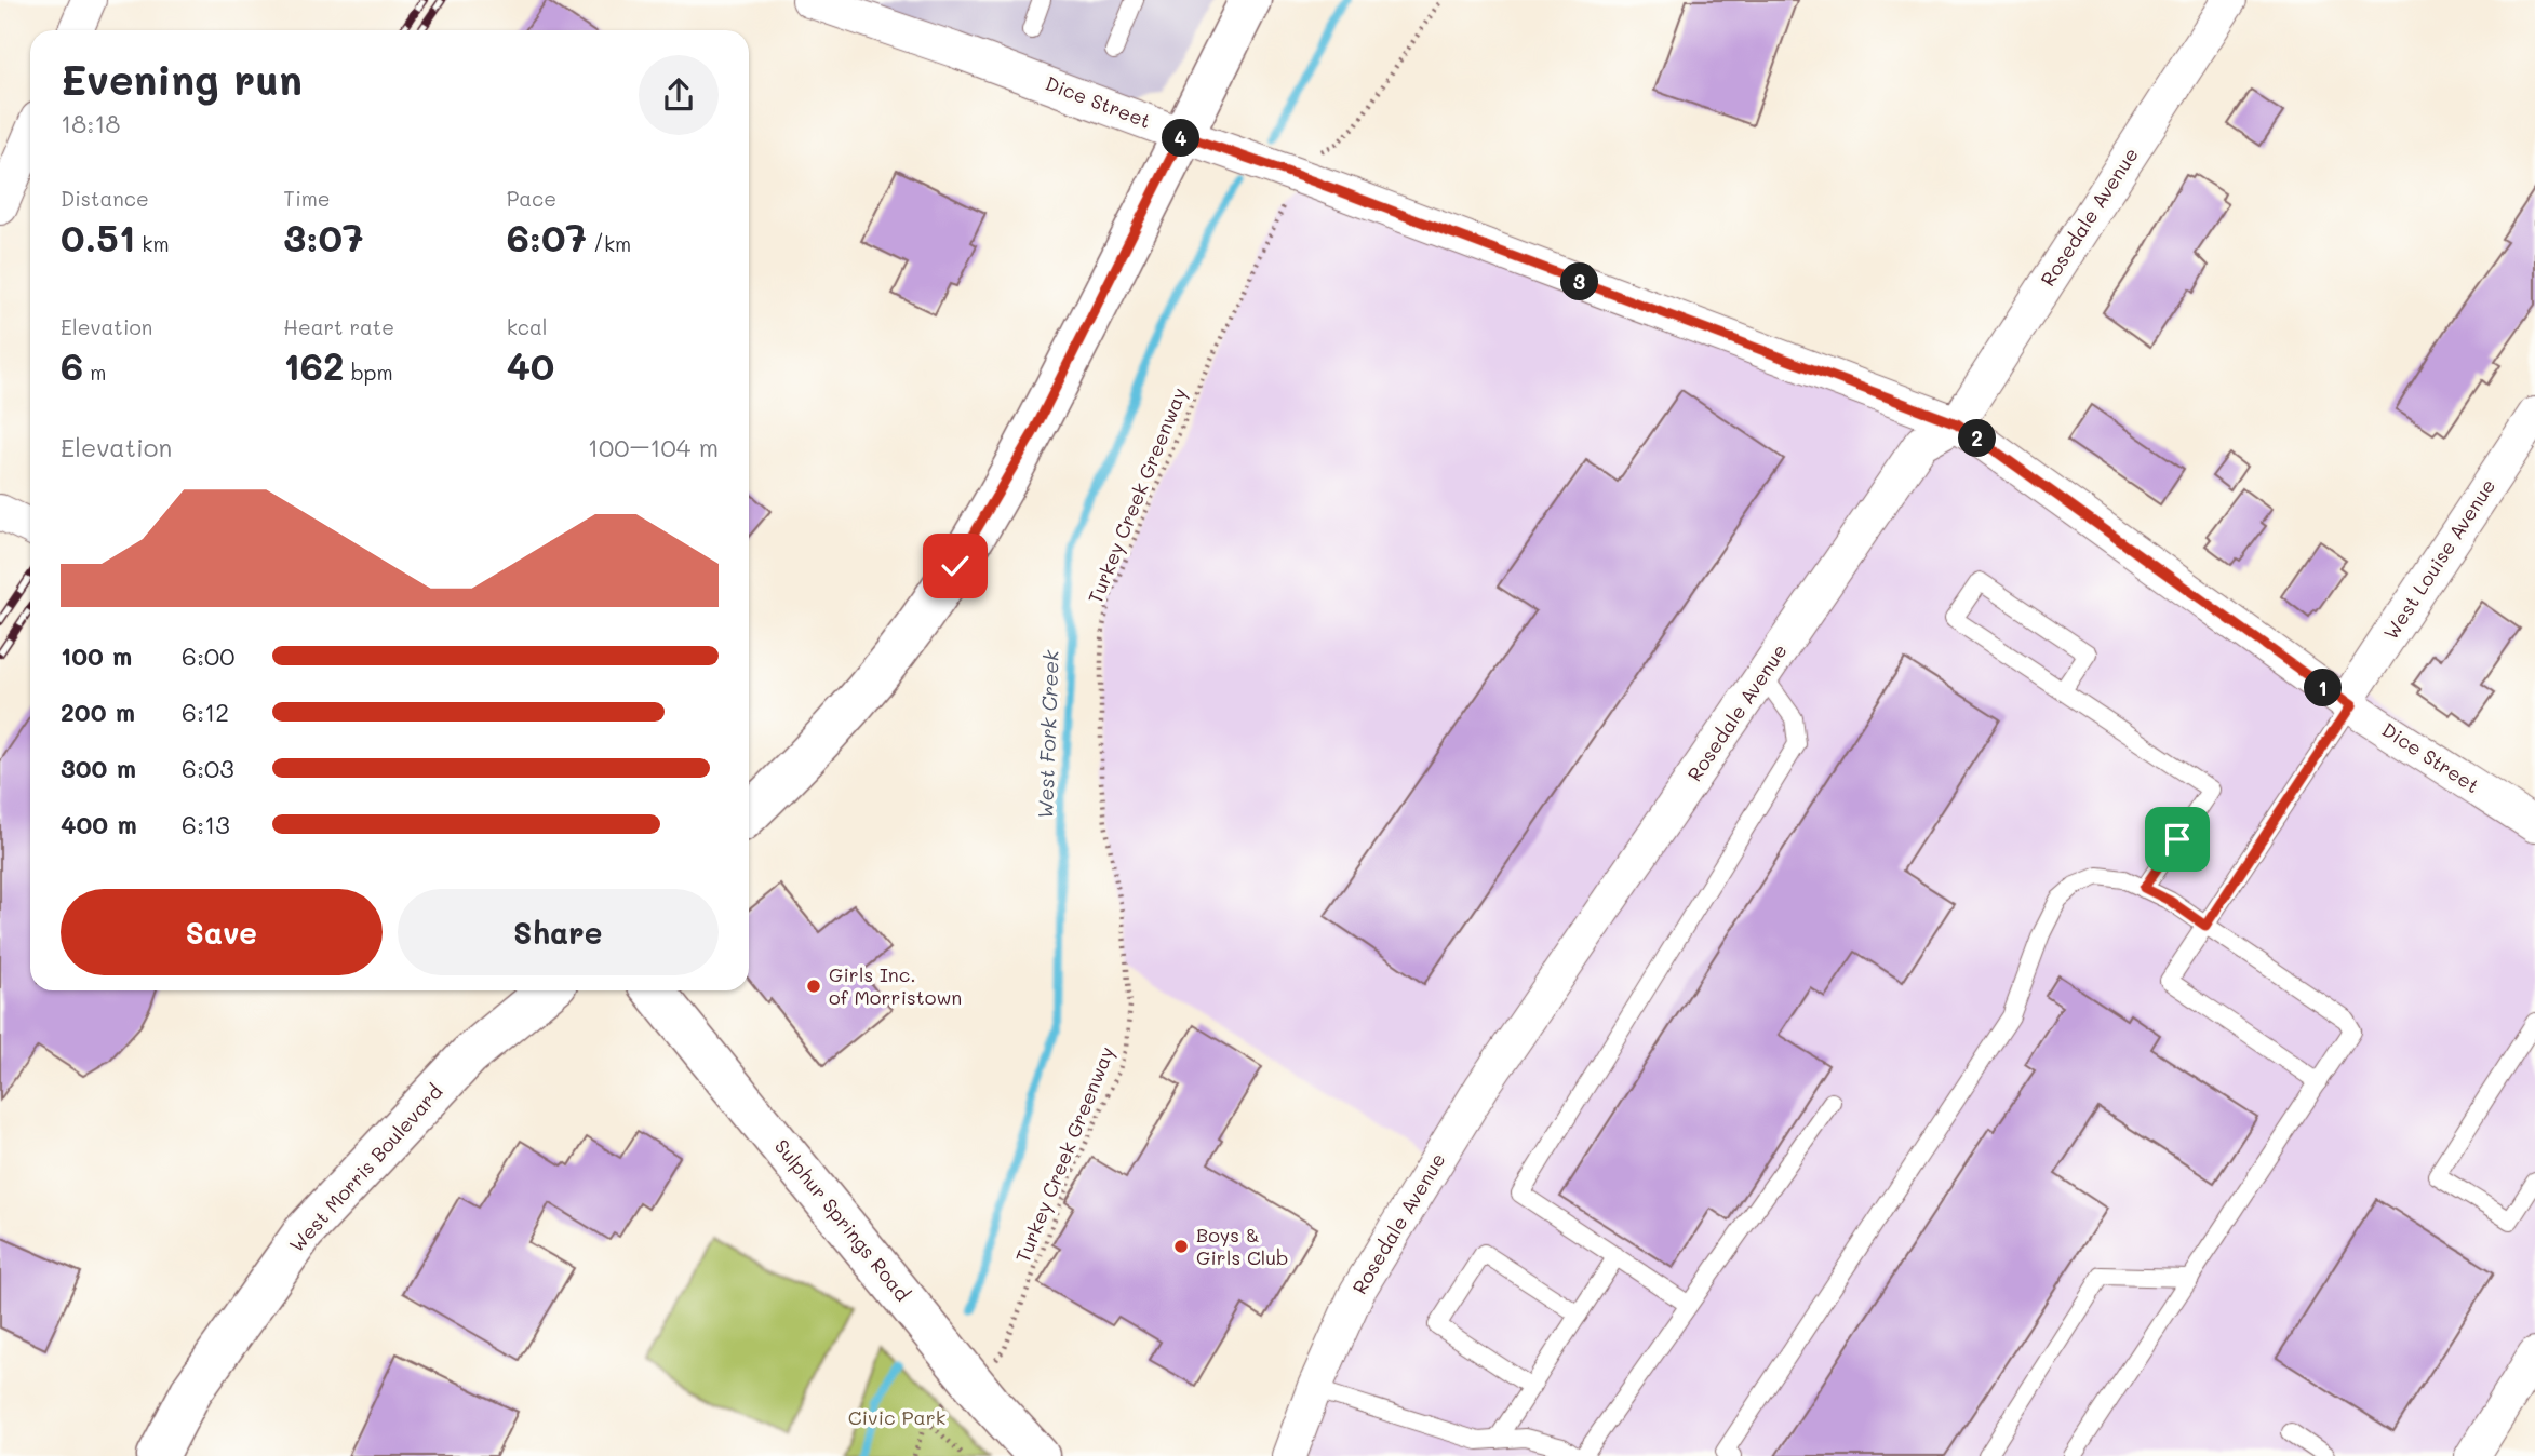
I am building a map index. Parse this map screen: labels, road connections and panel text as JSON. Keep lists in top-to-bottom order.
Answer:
{
  "streets": {
    "main road": ["West Morris Boulevard", "Sulphur Springs Road"],
    "street": ["Dice Street", "Rosedale Avenue", "West Louise Avenue"],
    "path": ["Turkey Creek Greenway"]
  },
  "crossings": [
    ["Dice Street", "Rosedale Avenue"],
    ["Dice Street", "Turkey Creek Greenway"],
    ["Dice Street", "West Louise Avenue"]
  ],
  "water": ["West Fork Creek"],
  "parks": ["Civic Park"],
  "places": ["Girls Inc. of Morristown", "Boys & Girls Club"],
  "page": {
    "heading": ["Evening run", "18:18"],
    "pins": [
      "4",
      "3",
      "2",
      "1"
    ],
    "stats": [
      ["Distance", "0.51 km"],
      ["Time", "3:07"],
      ["Pace", "6:07 /km"],
      ["Elevation", "6 m"],
      ["Heart rate", "162 bpm"],
      ["kcal", "40"]
    ],
    "chart": ["Elevation", "100–104 m"],
    "list": [
      {
        "name": "100 m",
        "note": "6:00"
      },
      {
        "name": "200 m",
        "note": "6:12"
      },
      {
        "name": "300 m",
        "note": "6:03"
      },
      {
        "name": "400 m",
        "note": "6:13"
      }
    ],
    "buttons": ["Save", "Share"]
  }
}
